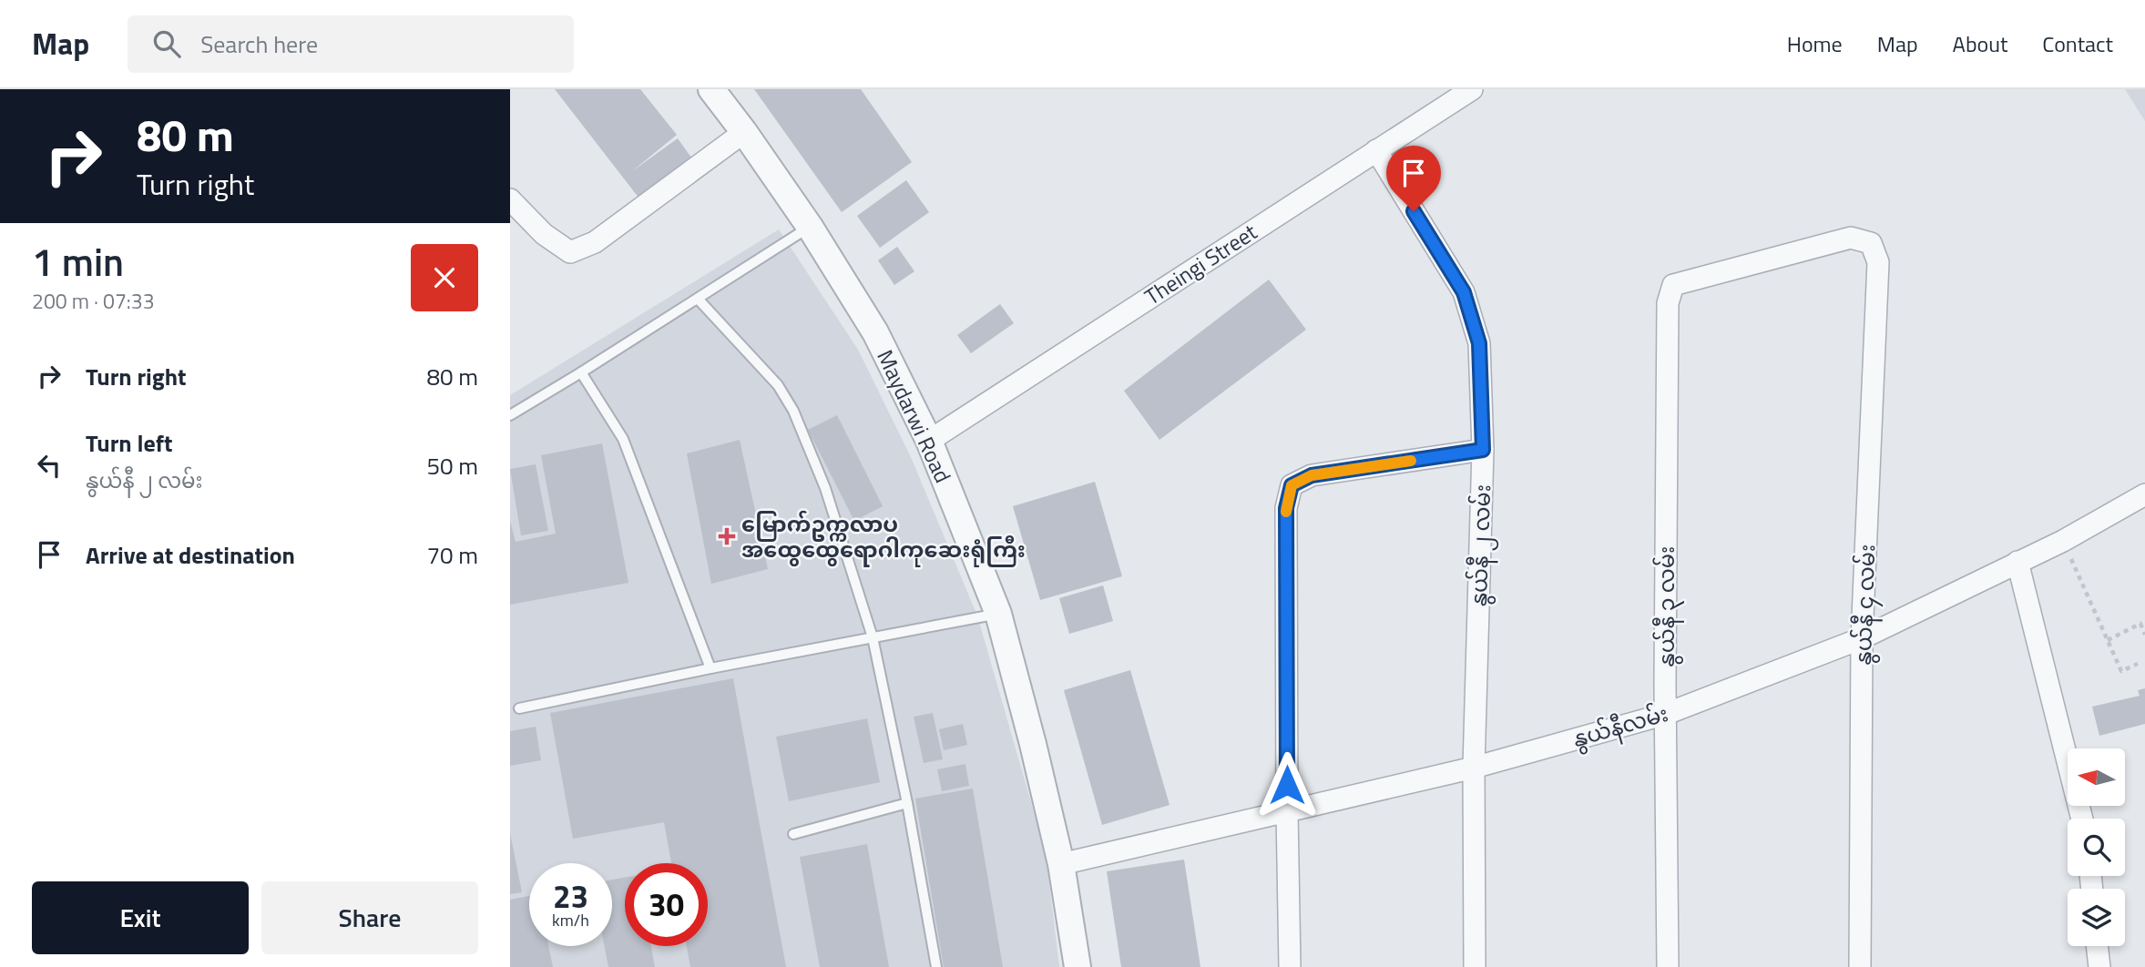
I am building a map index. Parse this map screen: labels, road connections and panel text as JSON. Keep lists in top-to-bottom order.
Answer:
{
  "streets": {
    "street": [
      "Theingi Street",
      "Maydarwi Road",
      "နွယ်နီ ၂ လမ်း",
      "နွယ်နီ ၄ လမ်း",
      "နွယ်နီ ၃ လမ်း",
      "နွယ်နီလမ်း"
    ]
  },
  "crossings": [
    ["Theingi Street", "Maydarwi Road"],
    ["Theingi Street", "နွယ်နီ ၂ လမ်း"],
    ["Maydarwi Road", "နွယ်နီလမ်း"],
    ["နွယ်နီ ၂ လမ်း", "နွယ်နီလမ်း"],
    ["နွယ်နီ ၄ လမ်း", "နွယ်နီ ၃ လမ်း"],
    ["နွယ်နီ ၄ လမ်း", "နွယ်နီလမ်း"],
    ["နွယ်နီ ၃ လမ်း", "နွယ်နီလမ်း"]
  ],
  "places": {
    "health": ["မြောက်ဥက္ကလာပ အထွေထွေရောဂါကုဆေးရုံကြီး"]
  },
  "north": "left",
  "page": {
    "header": "Map",
    "search": "Search here",
    "nav": [
      "Home",
      "Map",
      "About",
      "Contact"
    ],
    "turn": ["80 m", "Turn right"],
    "heading": ["1 min", "200 m · 07:33"],
    "list": [
      {
        "name": "Turn right",
        "value": "80 m"
      },
      {
        "name": "Turn left",
        "note": "နွယ်နီ ၂ လမ်း",
        "value": "50 m"
      },
      {
        "name": "Arrive at destination",
        "value": "70 m"
      }
    ],
    "speed": "23 km/h",
    "limit": "30",
    "buttons": ["Exit", "Share"]
  }
}
